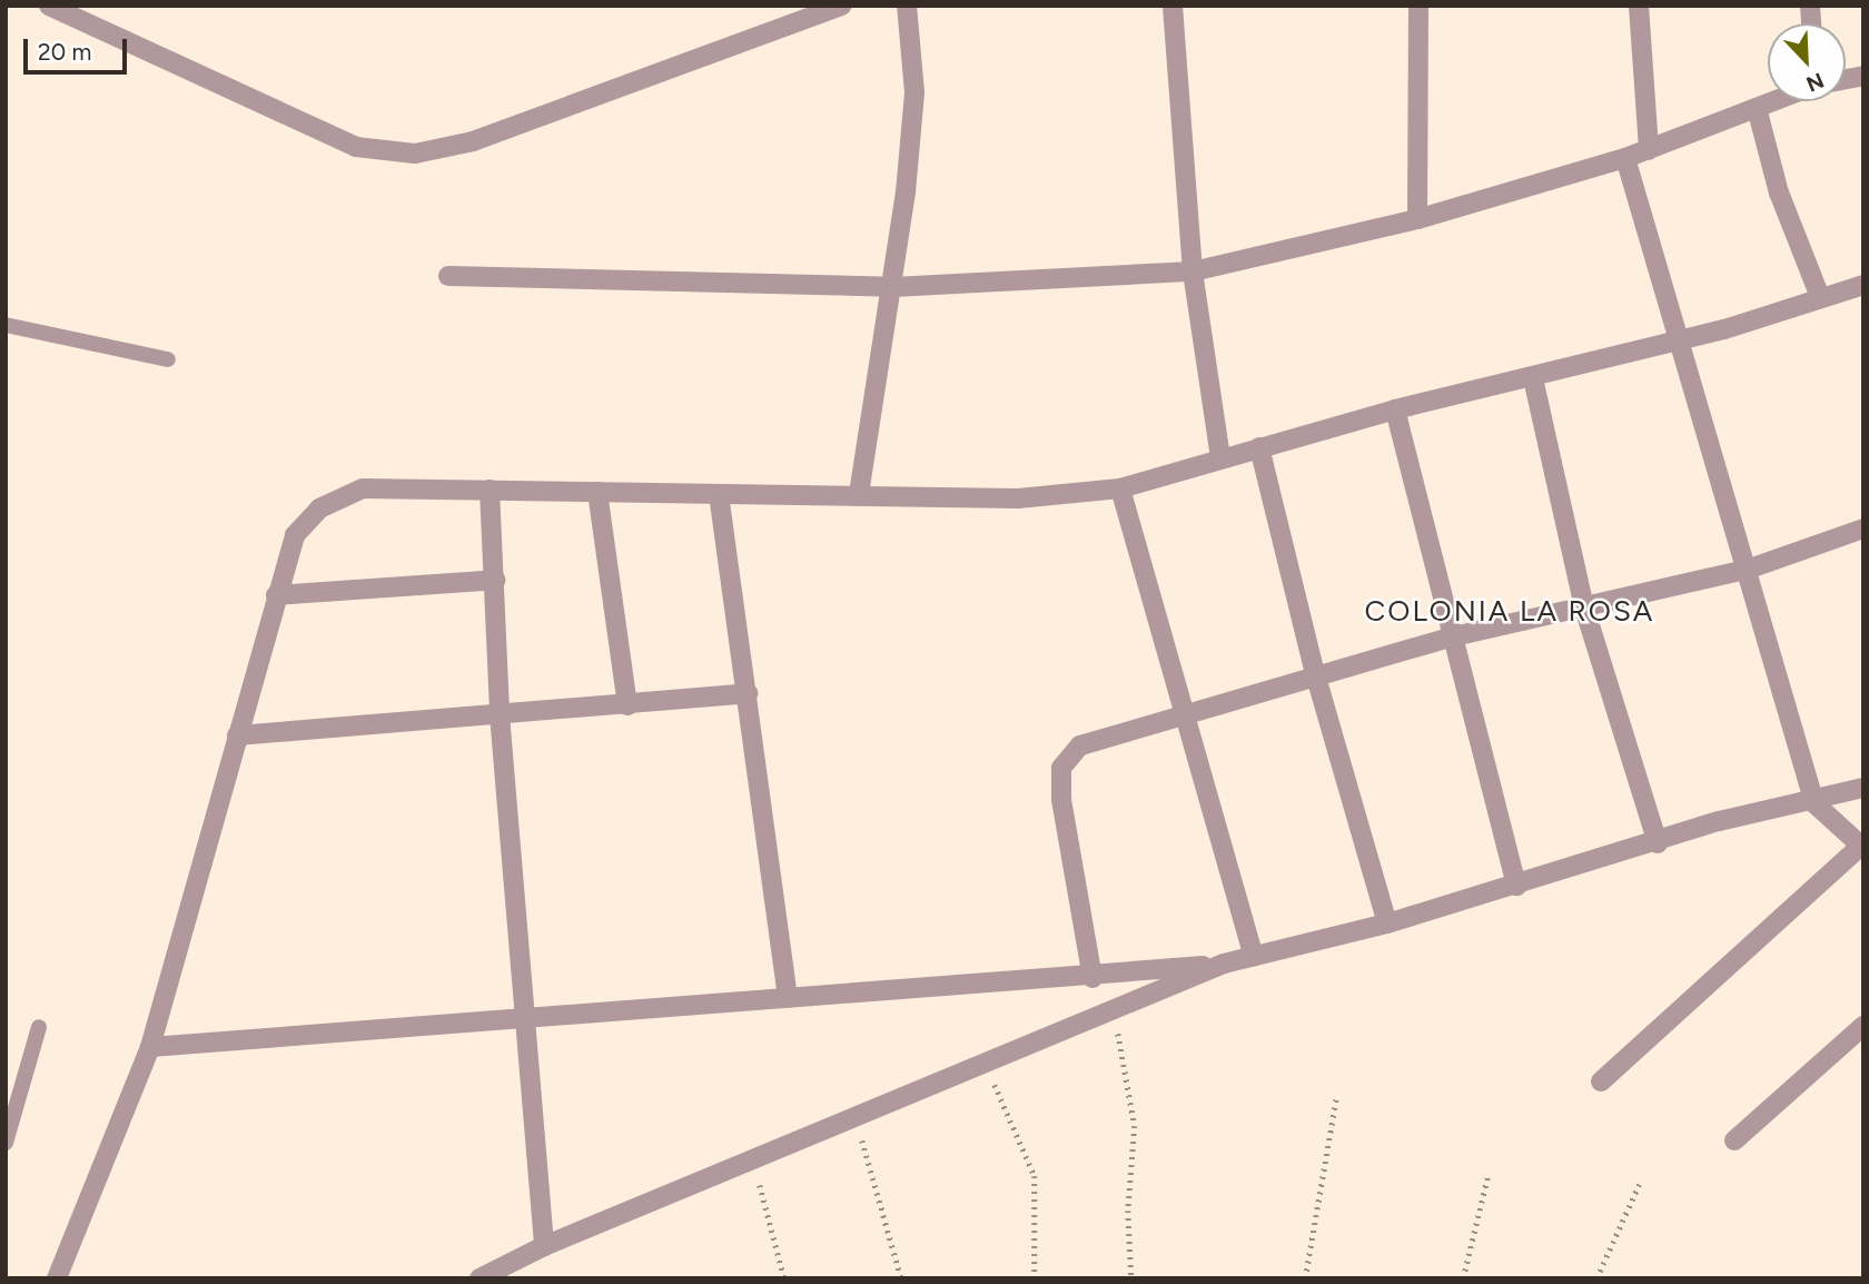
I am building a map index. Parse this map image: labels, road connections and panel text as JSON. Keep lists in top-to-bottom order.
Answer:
{
  "districts": ["COLONIA LA ROSA"],
  "scale_bar": "20 m",
  "north": "bottom right"
}
